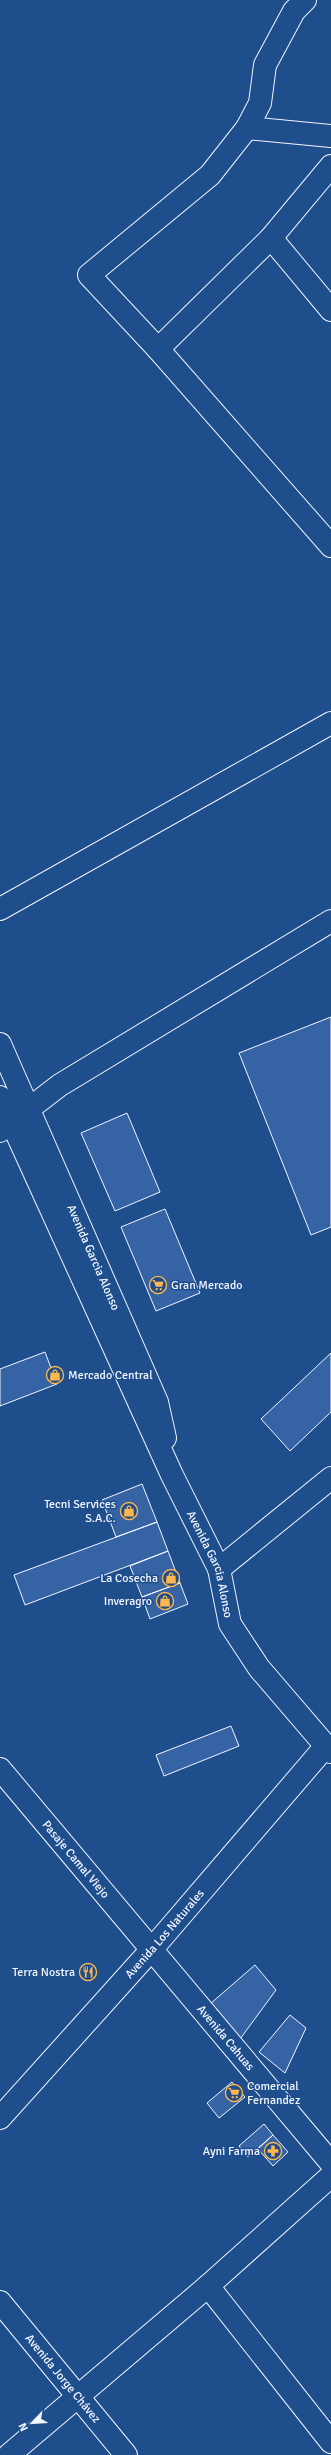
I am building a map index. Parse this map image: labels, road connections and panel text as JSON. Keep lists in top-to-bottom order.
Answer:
{
  "streets": {
    "street": [
      "Avenida Garcia Alonso",
      "Pasaje Camal Viejo",
      "Avenida Los Naturales",
      "Avenida Cahuas",
      "Avenida Jorge Chávez"
    ]
  },
  "crossings": [
    ["Avenida Garcia Alonso", "Avenida Los Naturales"],
    ["Pasaje Camal Viejo", "Avenida Los Naturales"],
    ["Pasaje Camal Viejo", "Avenida Cahuas"],
    ["Avenida Los Naturales", "Avenida Cahuas"]
  ],
  "places": {
    "supermarket": ["Gran Mercado", "Comercial Fernandez"],
    "shop": [
      "Mercado Central",
      "Tecni Services S.A.C.",
      "La Cosecha",
      "Inveragro"
    ],
    "restaurant": ["Terra Nostra"],
    "pharmacy": ["Ayni Farma"]
  },
  "north": "bottom left"
}
